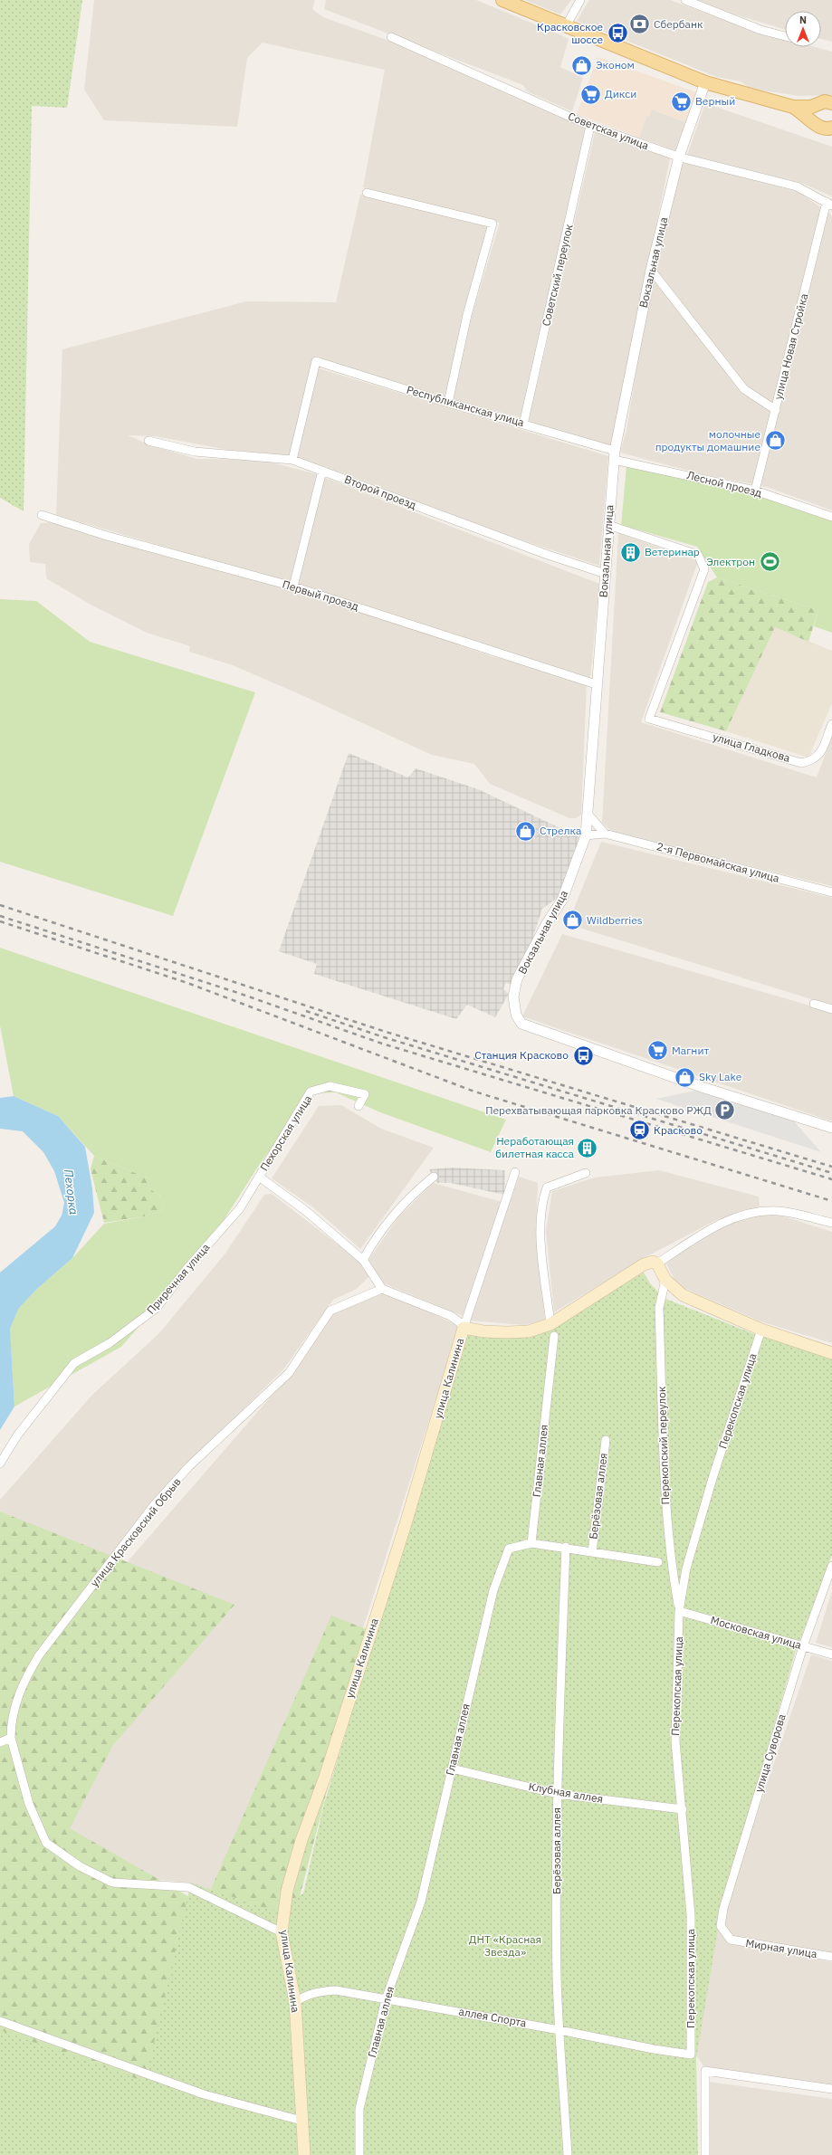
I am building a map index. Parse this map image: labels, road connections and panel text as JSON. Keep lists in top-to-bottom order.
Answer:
{
  "streets": {
    "main road": ["улица Калинина"],
    "street": [
      "Советская улица",
      "Вокзальная улица",
      "Советский переулок",
      "улица Новая Стройка",
      "Республиканская улица",
      "Лесной проезд",
      "Второй проезд",
      "Первый проезд",
      "улица Гладкова",
      "2-я Первомайская улица",
      "Пехорская улица",
      "Приречная улица",
      "Перекопская улица",
      "Перекопский переулок",
      "Главная аллея",
      "Берёзовая аллея",
      "улица Красковский Обрыв",
      "Московская улица",
      "улица Суворова",
      "Клубная аллея",
      "Мирная улица",
      "аллея Спорта"
    ]
  },
  "crossings": [
    ["Советская улица", "Вокзальная улица"],
    ["Советская улица", "Советский переулок"],
    ["Советская улица", "улица Новая Стройка"],
    ["Вокзальная улица", "Республиканская улица"],
    ["Вокзальная улица", "Лесной проезд"],
    ["Вокзальная улица", "Второй проезд"],
    ["Вокзальная улица", "Первый проезд"],
    ["Вокзальная улица", "улица Гладкова"],
    ["Вокзальная улица", "2-я Первомайская улица"],
    ["Советский переулок", "Республиканская улица"],
    ["улица Новая Стройка", "Лесной проезд"],
    ["Республиканская улица", "Лесной проезд"],
    ["Республиканская улица", "Второй проезд"],
    ["Пехорская улица", "Приречная улица"],
    ["улица Калинина", "улица Красковский Обрыв"],
    ["улица Калинина", "аллея Спорта"],
    ["Перекопская улица", "Перекопский переулок"],
    ["Перекопская улица", "Московская улица"],
    ["Перекопская улица", "Клубная аллея"],
    ["Перекопская улица", "аллея Спорта"],
    ["Перекопский переулок", "Московская улица"],
    ["Главная аллея", "Клубная аллея"],
    ["Главная аллея", "аллея Спорта"],
    ["Берёзовая аллея", "Клубная аллея"],
    ["Берёзовая аллея", "аллея Спорта"],
    ["Московская улица", "улица Суворова"],
    ["улица Суворова", "Мирная улица"]
  ],
  "water": ["Пехорка"],
  "parks": ["ДНТ «Красная Звезда»"],
  "places": {
    "bank": ["Сбербанк"],
    "bus stop": ["Красковское шоссе", "Станция Красково"],
    "shop": [
      "Эконом",
      "молочные продукты домашние",
      "Стрелка",
      "Wildberries",
      "Sky Lake"
    ],
    "supermarket": ["Дикси", "Верный", "Магнит"],
    "building": ["Ветеринар", "Неработающая билетная касса"],
    "sports": ["Электрон"],
    "parking": ["Перехватывающая парковка Красково РЖД"],
    "station": ["Красково"]
  },
  "north": "top"
}
